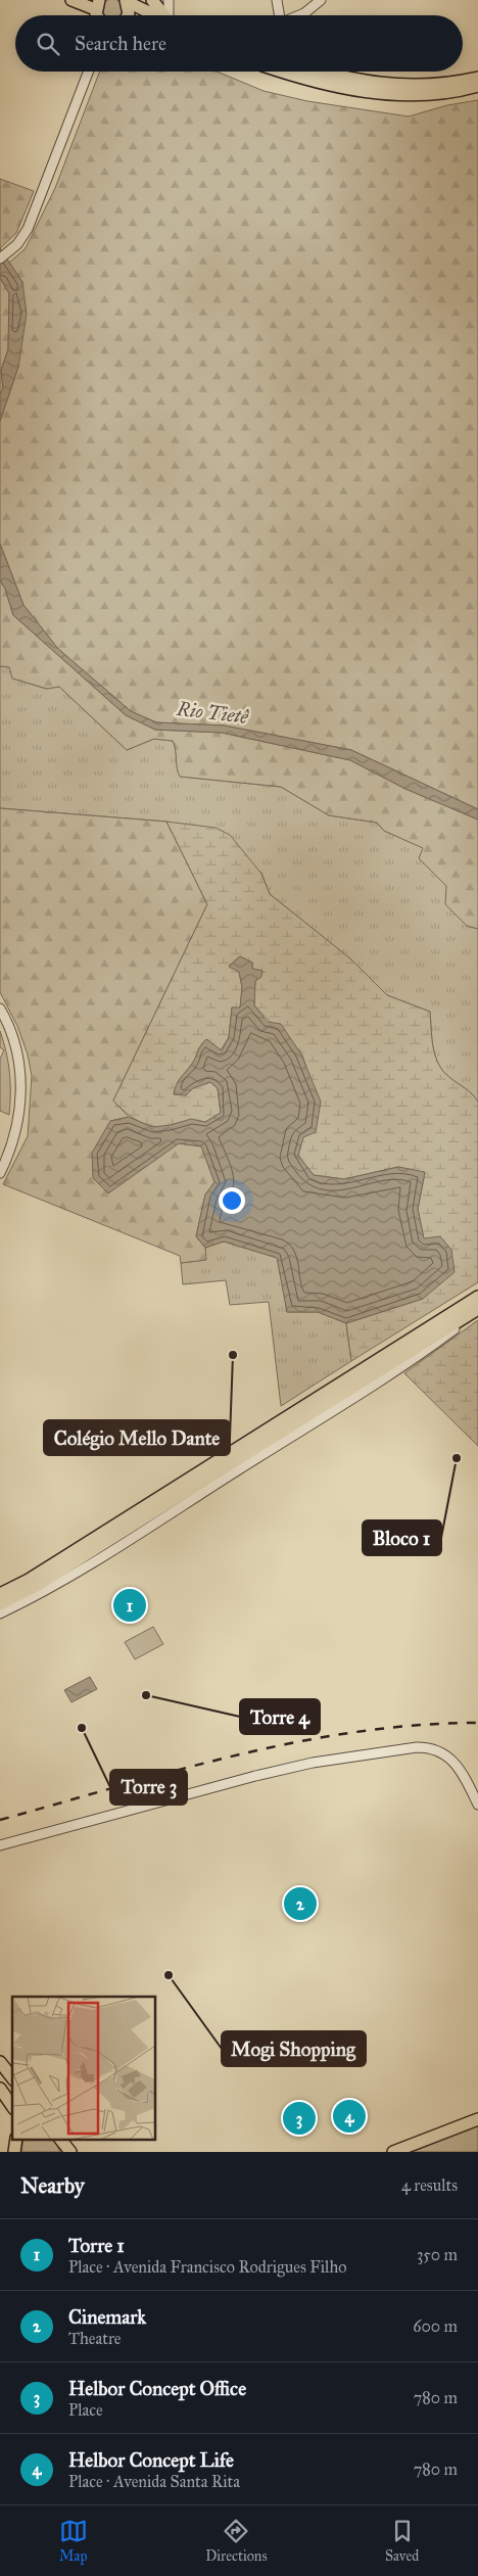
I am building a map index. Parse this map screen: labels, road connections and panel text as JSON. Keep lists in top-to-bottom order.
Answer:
{
  "water": ["Rio Tietê"],
  "places": [
    "Colégio Mello Dante",
    "Bloco 1",
    "Torre 4",
    "Torre 3",
    "Mogi Shopping"
  ],
  "page": {
    "search": "Search here",
    "pins": [
      "1",
      "2",
      "4",
      "3"
    ],
    "heading": ["Nearby", "4 results"],
    "list": [
      {
        "mark": "1",
        "name": "Torre 1",
        "note": "Place · Avenida Francisco Rodrigues Filho",
        "value": "350 m"
      },
      {
        "mark": "2",
        "name": "Cinemark",
        "note": "Theatre",
        "value": "600 m"
      },
      {
        "mark": "3",
        "name": "Helbor Concept Office",
        "note": "Place",
        "value": "780 m"
      },
      {
        "mark": "4",
        "name": "Helbor Concept Life",
        "note": "Place · Avenida Santa Rita",
        "value": "780 m"
      }
    ],
    "nav": ["Map", "Directions", "Saved"]
  }
}
